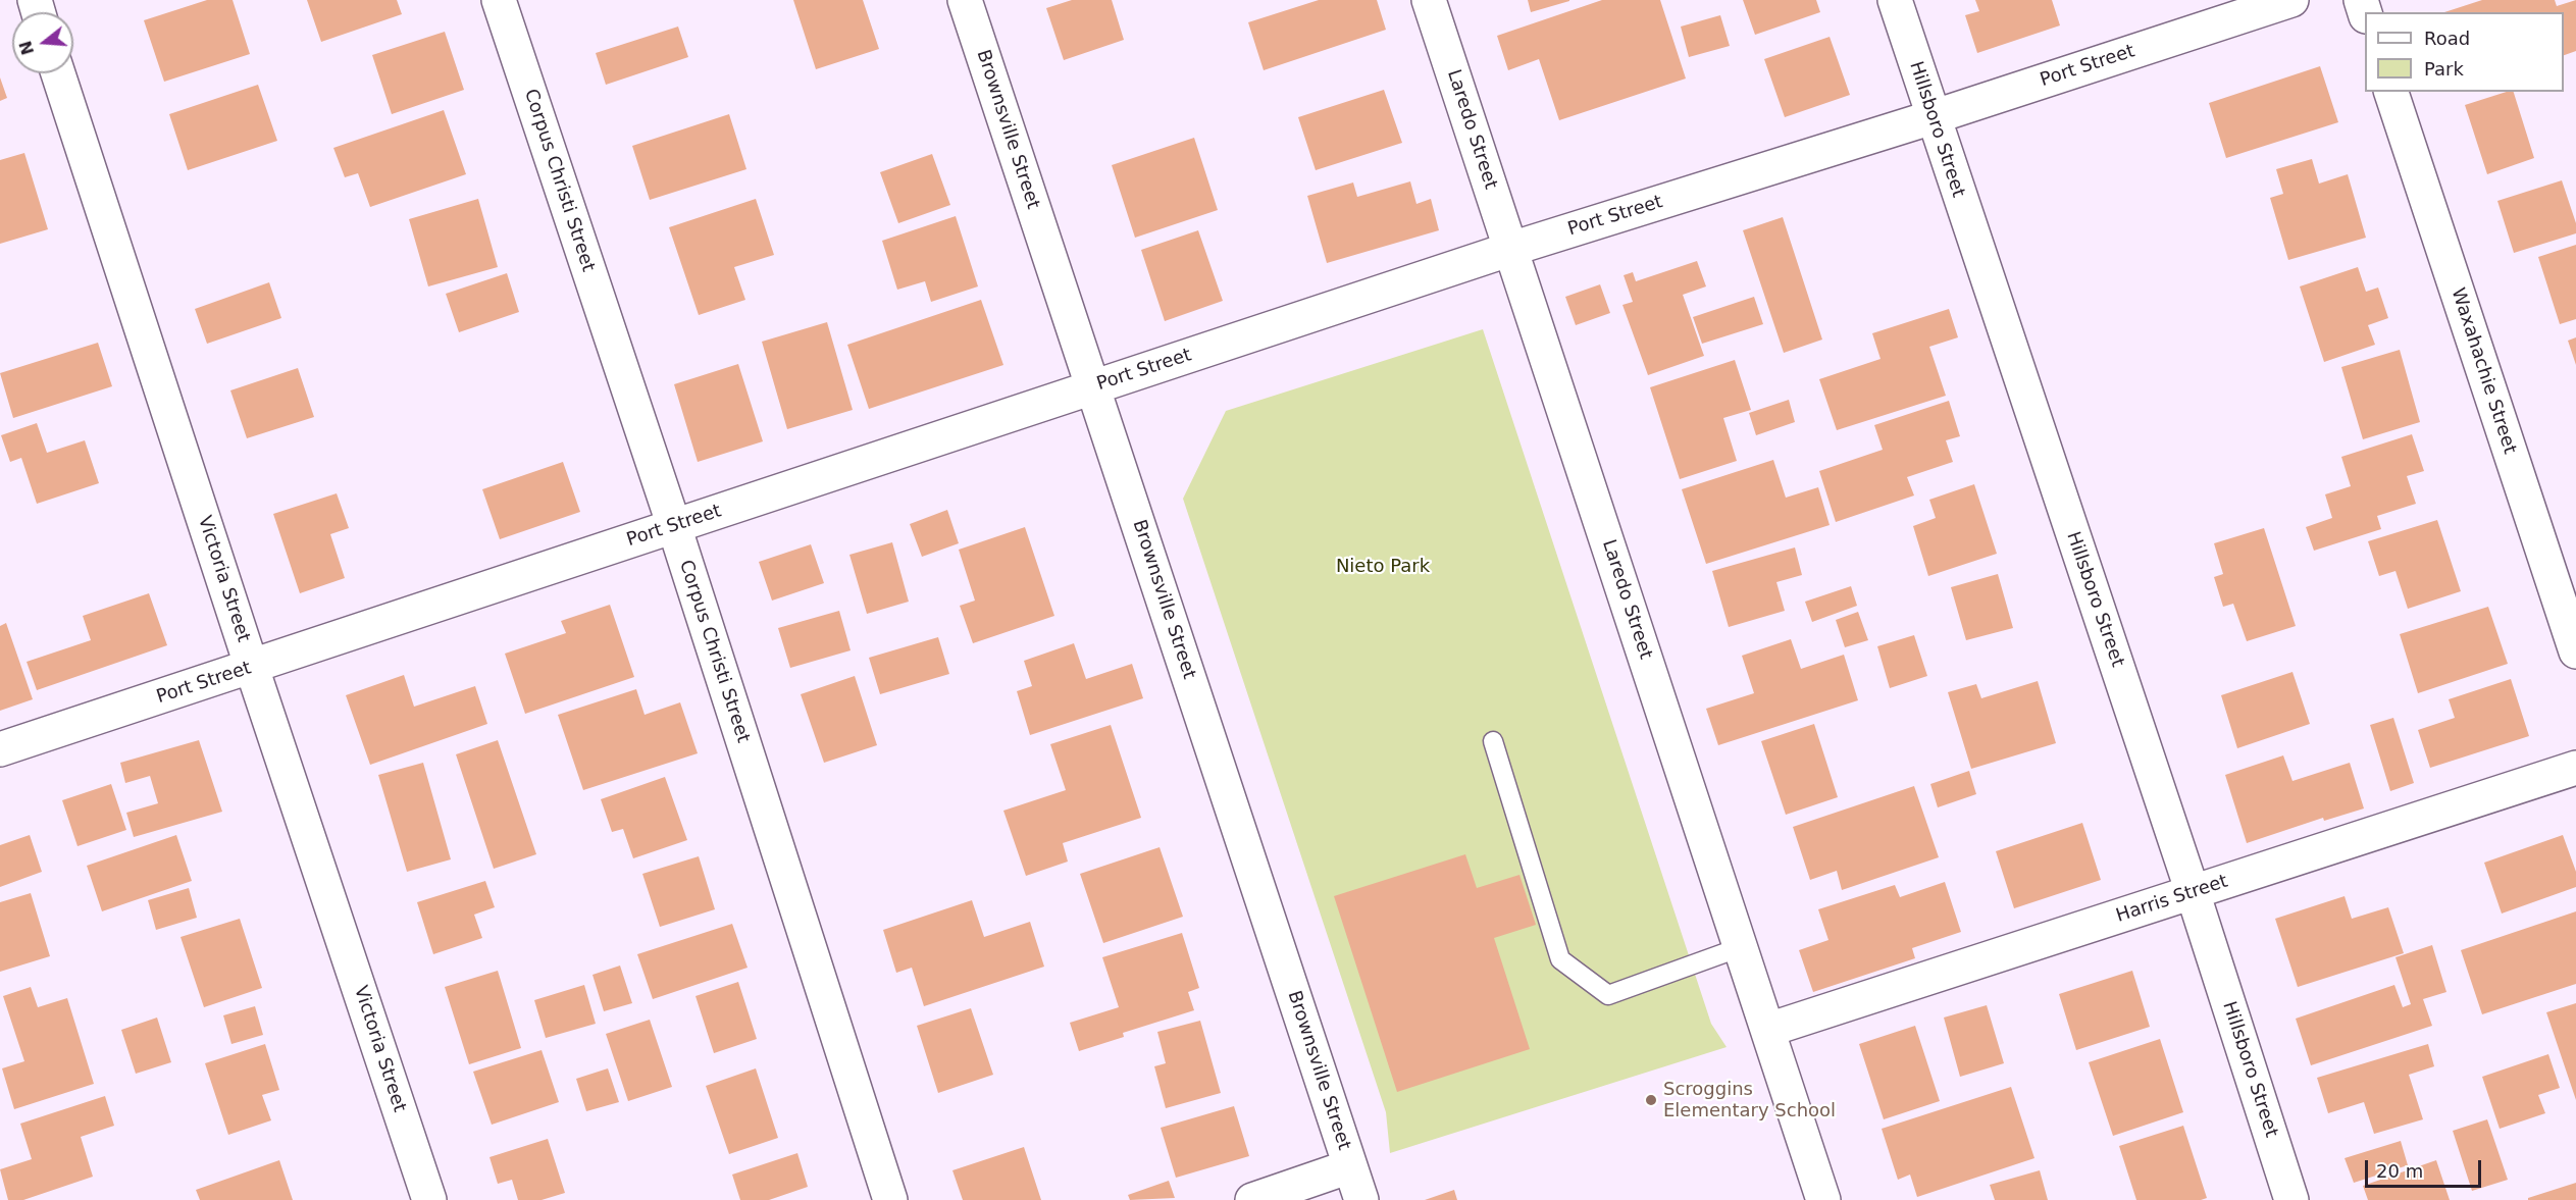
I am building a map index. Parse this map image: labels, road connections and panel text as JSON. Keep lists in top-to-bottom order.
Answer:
{
  "streets": {
    "street": [
      "Port Street",
      "Brownsville Street",
      "Laredo Street",
      "Hillsboro Street",
      "Corpus Christi Street",
      "Waxahachie Street",
      "Victoria Street",
      "Harris Street"
    ]
  },
  "crossings": [
    ["Port Street", "Brownsville Street"],
    ["Port Street", "Laredo Street"],
    ["Port Street", "Hillsboro Street"],
    ["Port Street", "Corpus Christi Street"],
    ["Port Street", "Victoria Street"],
    ["Laredo Street", "Harris Street"],
    ["Hillsboro Street", "Harris Street"]
  ],
  "parks": ["Nieto Park"],
  "places": ["Scroggins Elementary School"],
  "legend": ["Road", "Park"],
  "scale_bar": "20 m",
  "north": "left"
}
